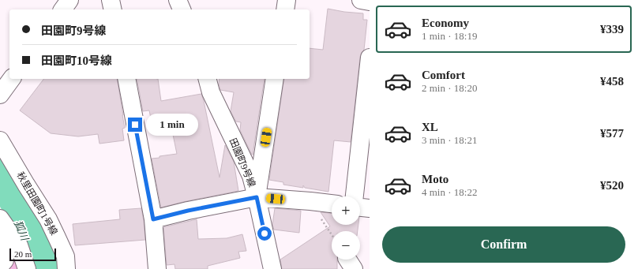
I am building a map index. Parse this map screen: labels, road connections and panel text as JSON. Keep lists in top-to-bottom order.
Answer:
{
  "streets": {
    "street": ["田園町9号線", "秋里田園町1号線"]
  },
  "water": ["狐川"],
  "scale_bar": "20 m",
  "page": {
    "list": [
      {
        "name": "Economy",
        "note": "1 min · 18:19",
        "value": "¥339"
      },
      {
        "name": "Comfort",
        "note": "2 min · 18:20",
        "value": "¥458"
      },
      {
        "name": "XL",
        "note": "3 min · 18:21",
        "value": "¥577"
      },
      {
        "name": "Moto",
        "note": "4 min · 18:22",
        "value": "¥520"
      }
    ],
    "banner": ["田園町9号線", "田園町10号線"],
    "bubble": "1 min",
    "map_buttons": ["+", "−"],
    "buttons": "Confirm",
    "scale": "20 m"
  }
}
